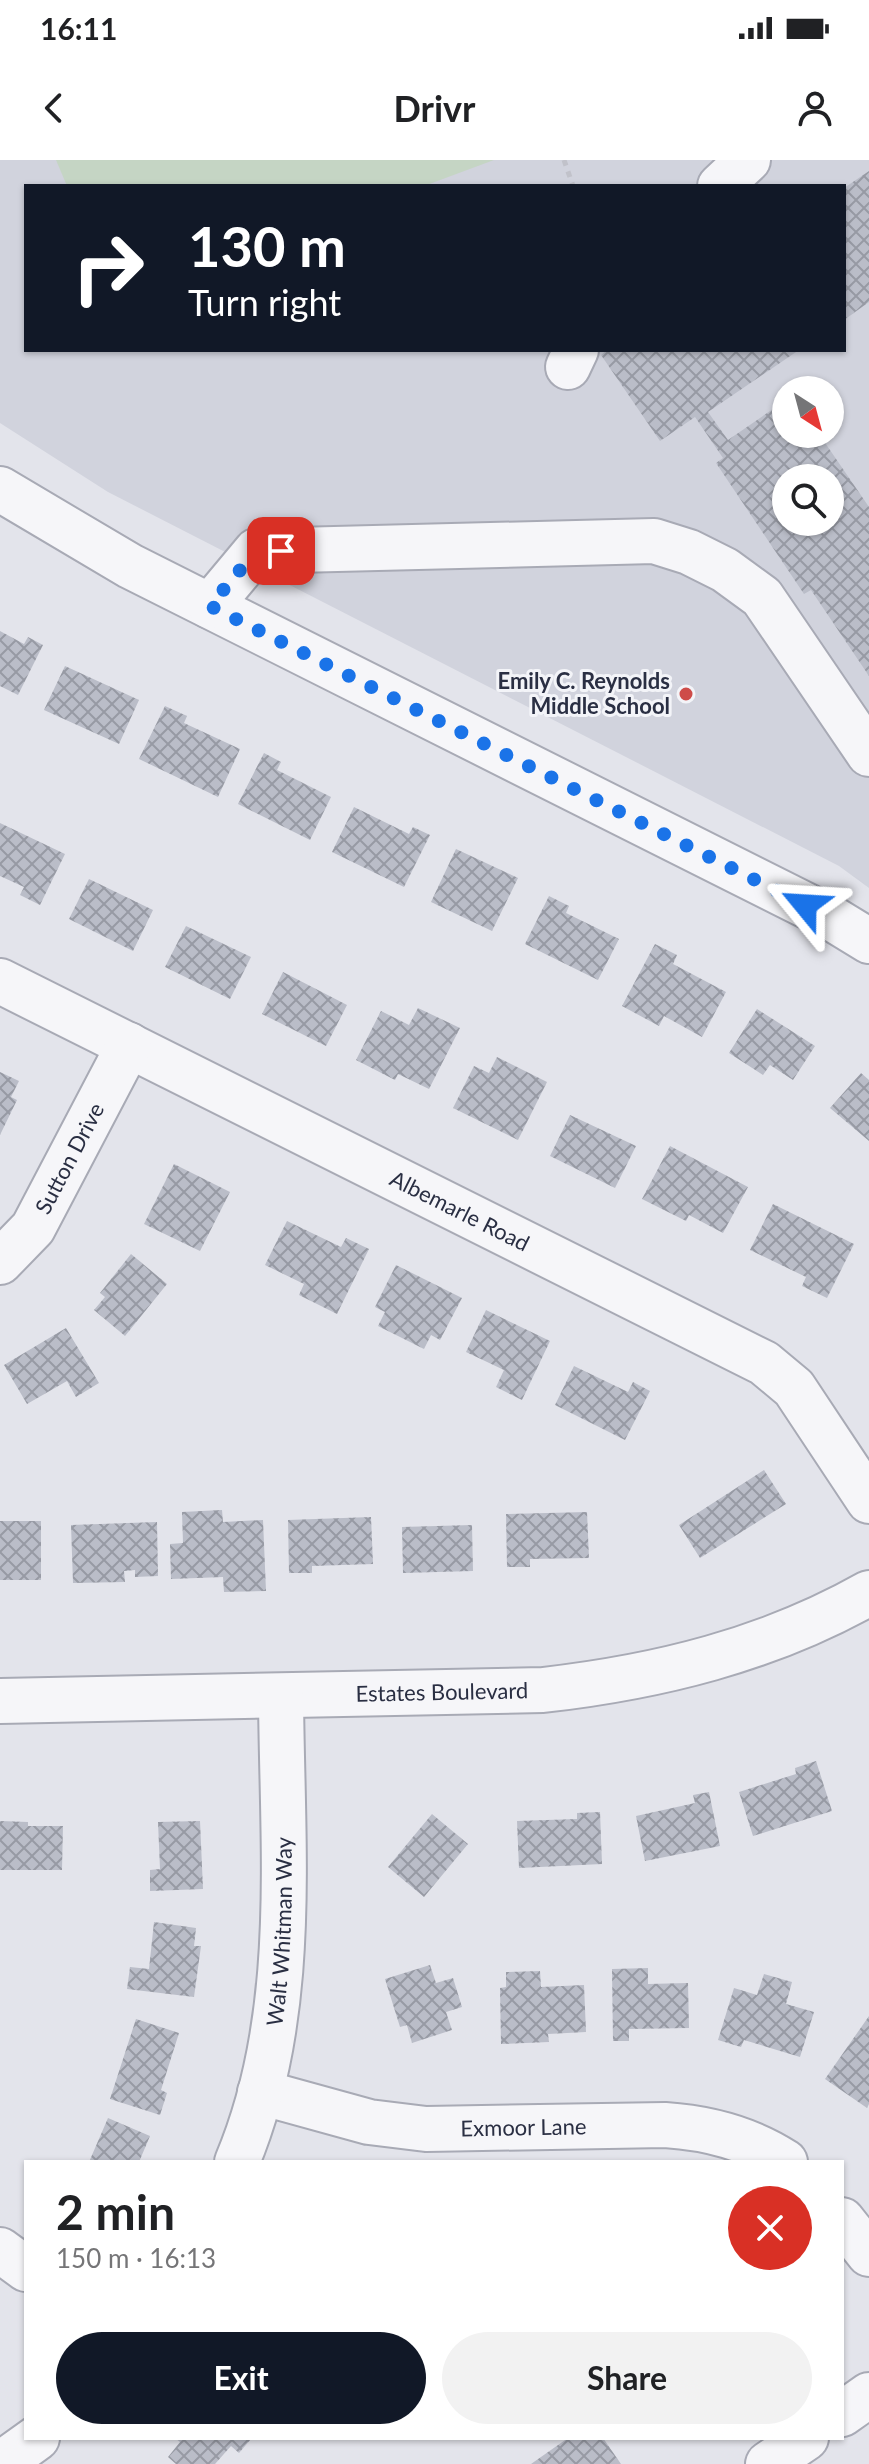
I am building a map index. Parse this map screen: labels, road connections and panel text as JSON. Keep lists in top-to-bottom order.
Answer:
{
  "streets": {
    "street": [
      "Sutton Drive",
      "Albemarle Road",
      "Estates Boulevard",
      "Walt Whitman Way",
      "Exmoor Lane"
    ]
  },
  "crossings": [
    ["Sutton Drive", "Albemarle Road"],
    ["Estates Boulevard", "Walt Whitman Way"],
    ["Walt Whitman Way", "Exmoor Lane"]
  ],
  "places": ["Emily C. Reynolds Middle School"],
  "north": "bottom right",
  "page": {
    "status": "16:11",
    "header": "Drivr",
    "turn": ["130 m", "Turn right"],
    "heading": ["2 min", "150 m · 16:13"],
    "buttons": ["Exit", "Share"]
  }
}
